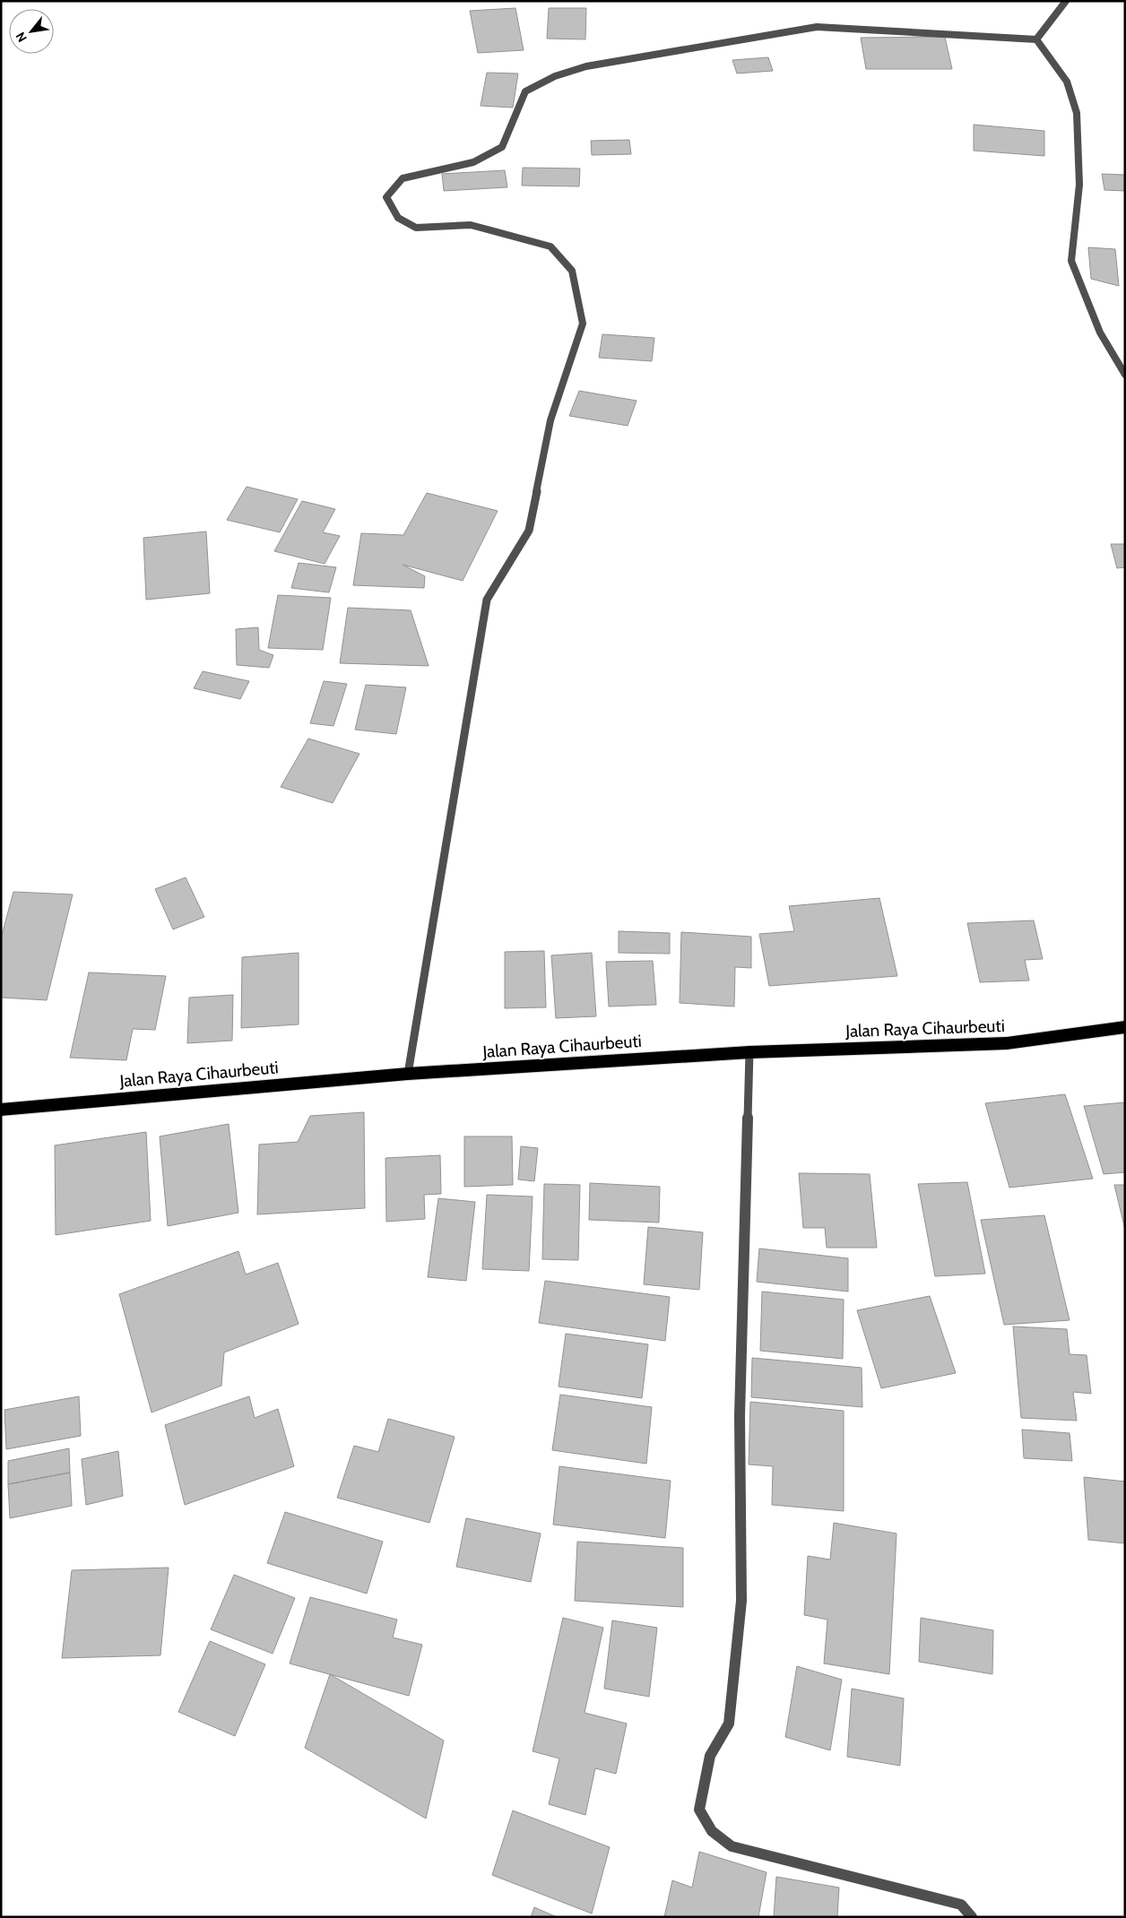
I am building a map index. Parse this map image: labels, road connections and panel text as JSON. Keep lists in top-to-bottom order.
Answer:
{
  "streets": {
    "highway": ["Jalan Raya Cihaurbeuti"]
  },
  "north": "bottom left"
}
